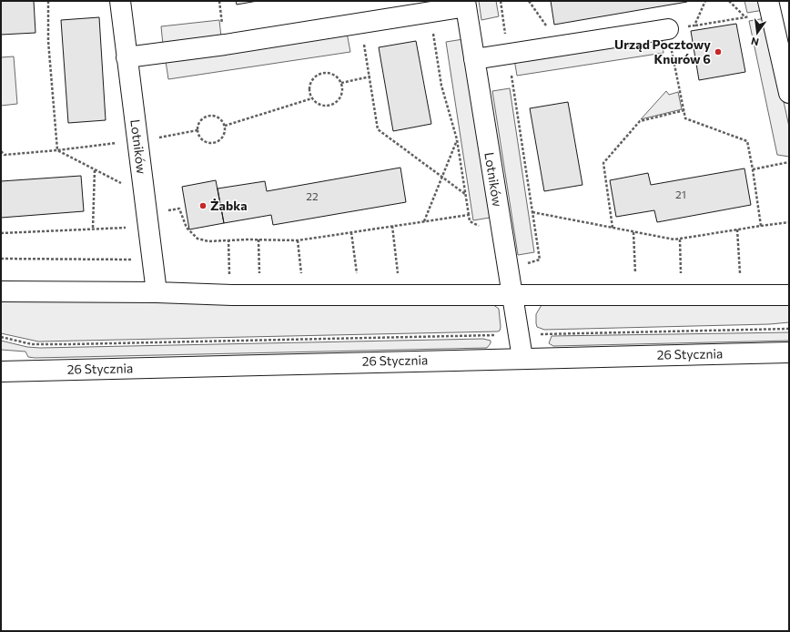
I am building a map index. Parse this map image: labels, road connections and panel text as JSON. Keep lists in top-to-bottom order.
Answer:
{
  "streets": {
    "street": ["Lotników", "26 Stycznia"]
  },
  "crossings": [
    ["Lotników", "26 Stycznia"]
  ],
  "places": ["Urząd Pocztowy Knurów 6", "Żabka"],
  "house_numbers": ["21", "22"],
  "north": "bottom"
}
